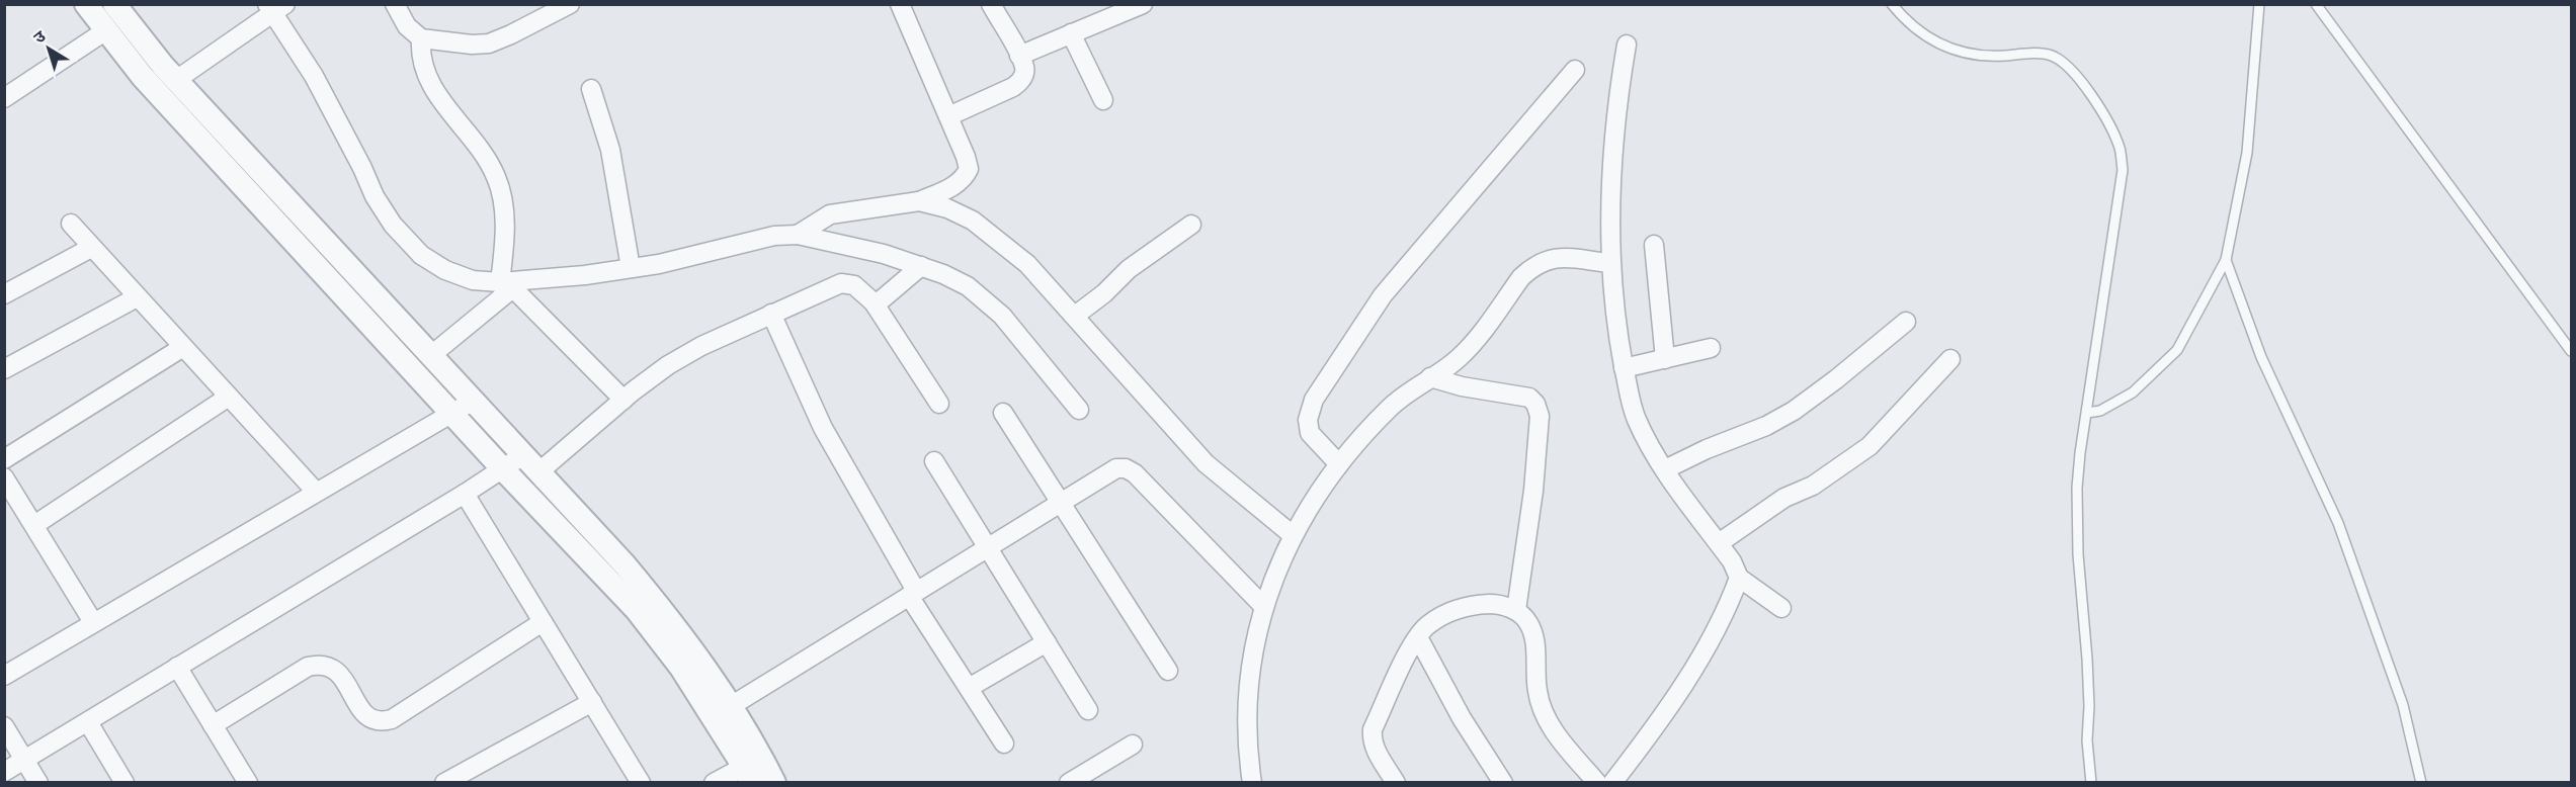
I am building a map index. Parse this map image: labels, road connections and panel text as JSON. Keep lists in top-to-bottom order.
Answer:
{
  "north": "top left"
}
